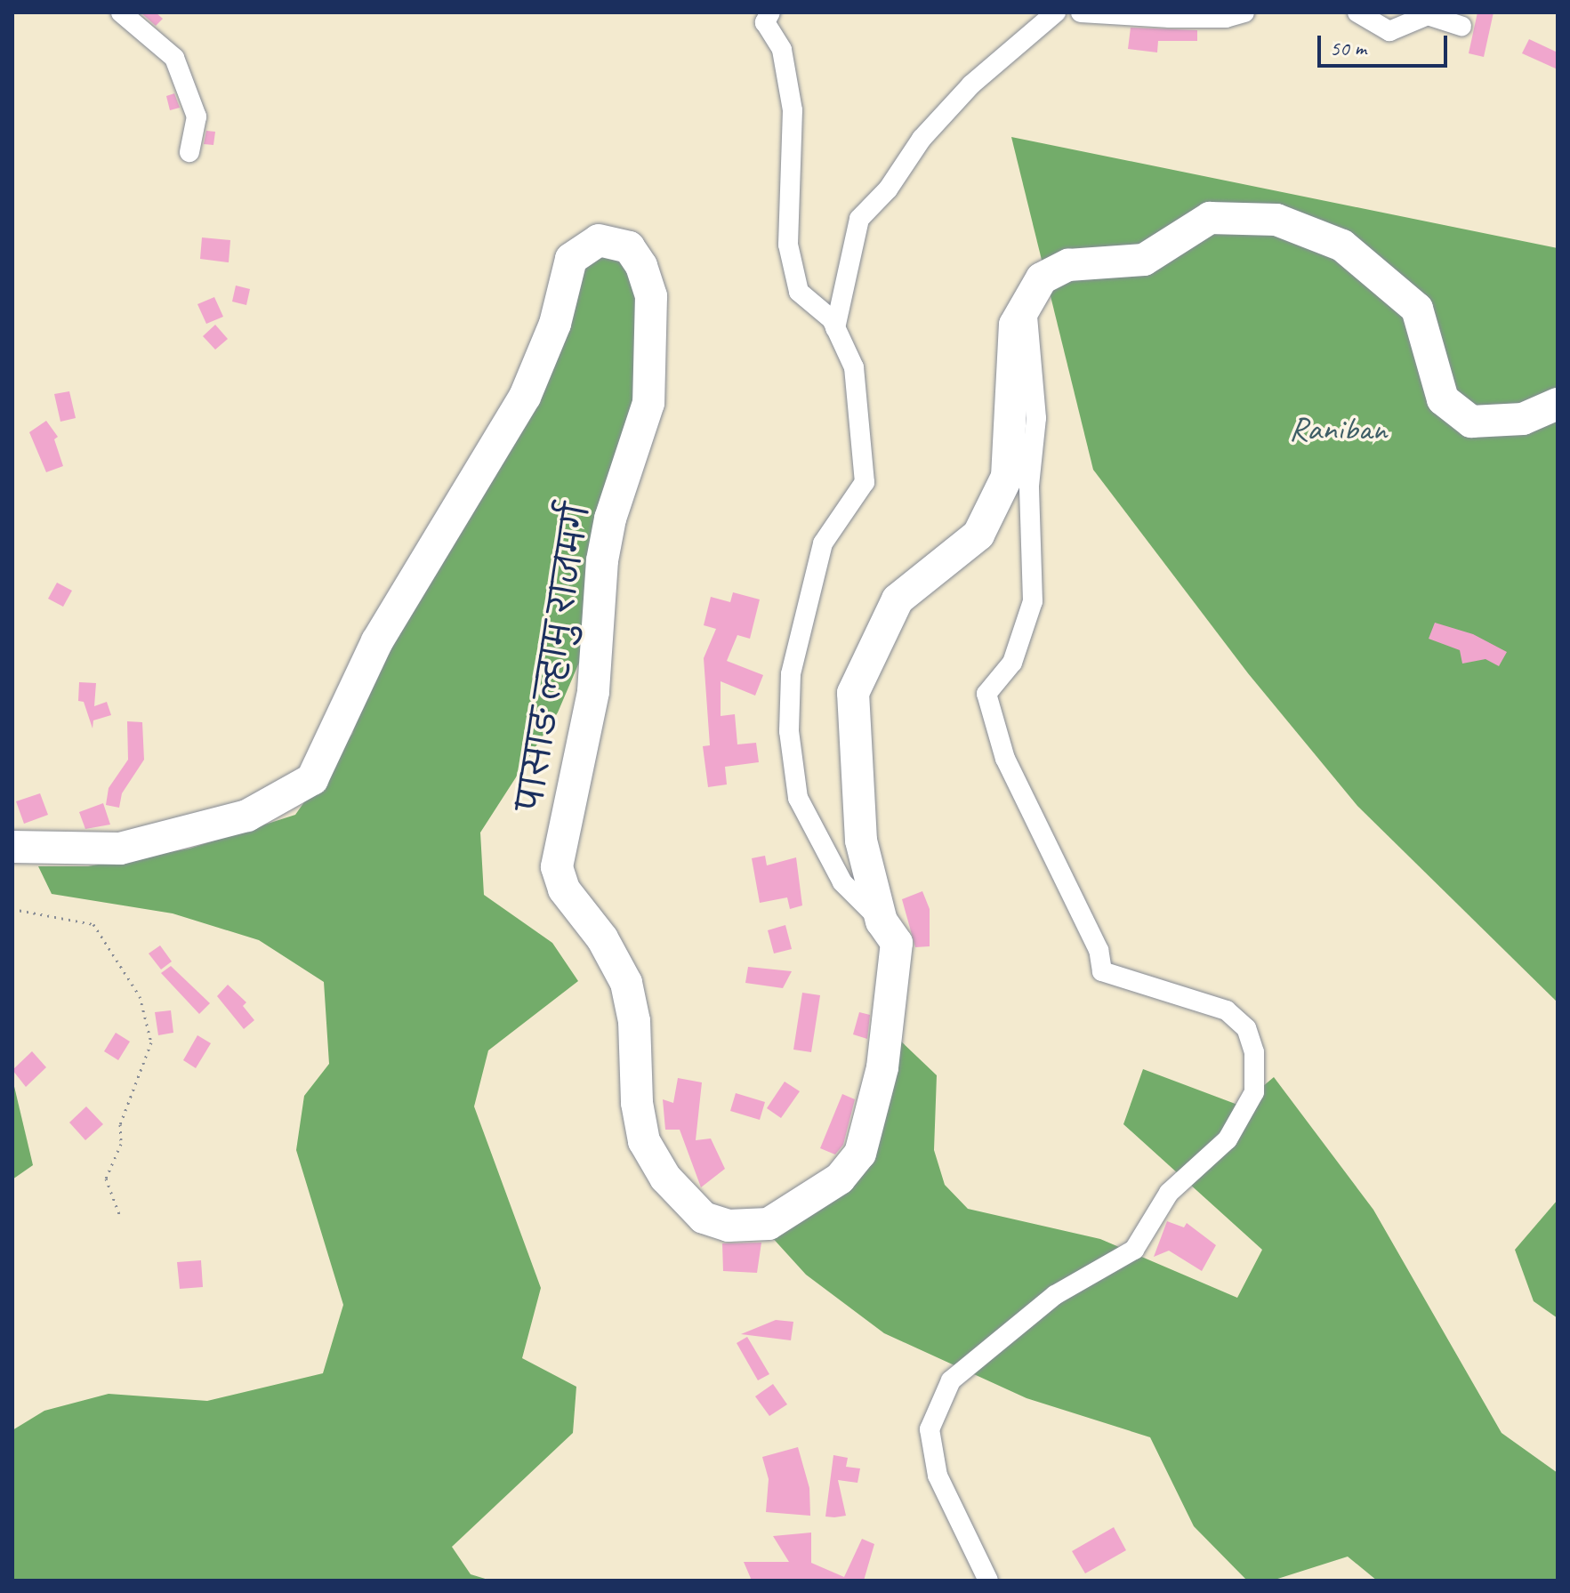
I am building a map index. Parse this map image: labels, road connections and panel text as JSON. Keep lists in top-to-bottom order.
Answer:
{
  "streets": {
    "main road": ["पासाङ ल्हामु राजमर्ग"]
  },
  "parks": ["Raniban"],
  "scale_bar": "50 m"
}
